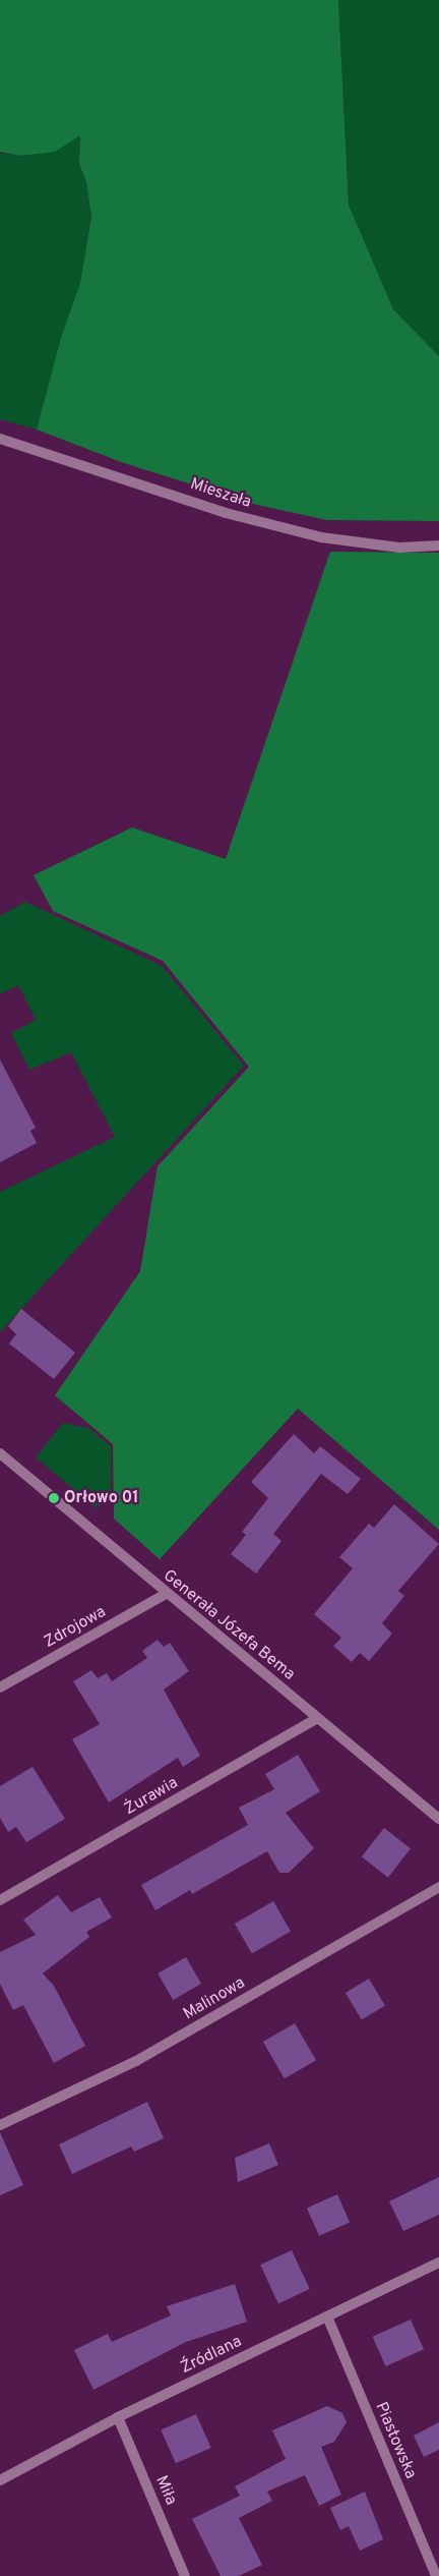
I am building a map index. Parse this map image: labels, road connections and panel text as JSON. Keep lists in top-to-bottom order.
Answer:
{
  "streets": {
    "street": [
      "Mieszała",
      "Generała Józefa Bema",
      "Zdrojowa",
      "Żurawia",
      "Malinowa",
      "Źródlana",
      "Piastowska",
      "Miła"
    ]
  },
  "crossings": [
    ["Generała Józefa Bema", "Zdrojowa"],
    ["Generała Józefa Bema", "Żurawia"],
    ["Źródlana", "Piastowska"],
    ["Źródlana", "Miła"]
  ],
  "places": ["Orłowo 01"]
}
